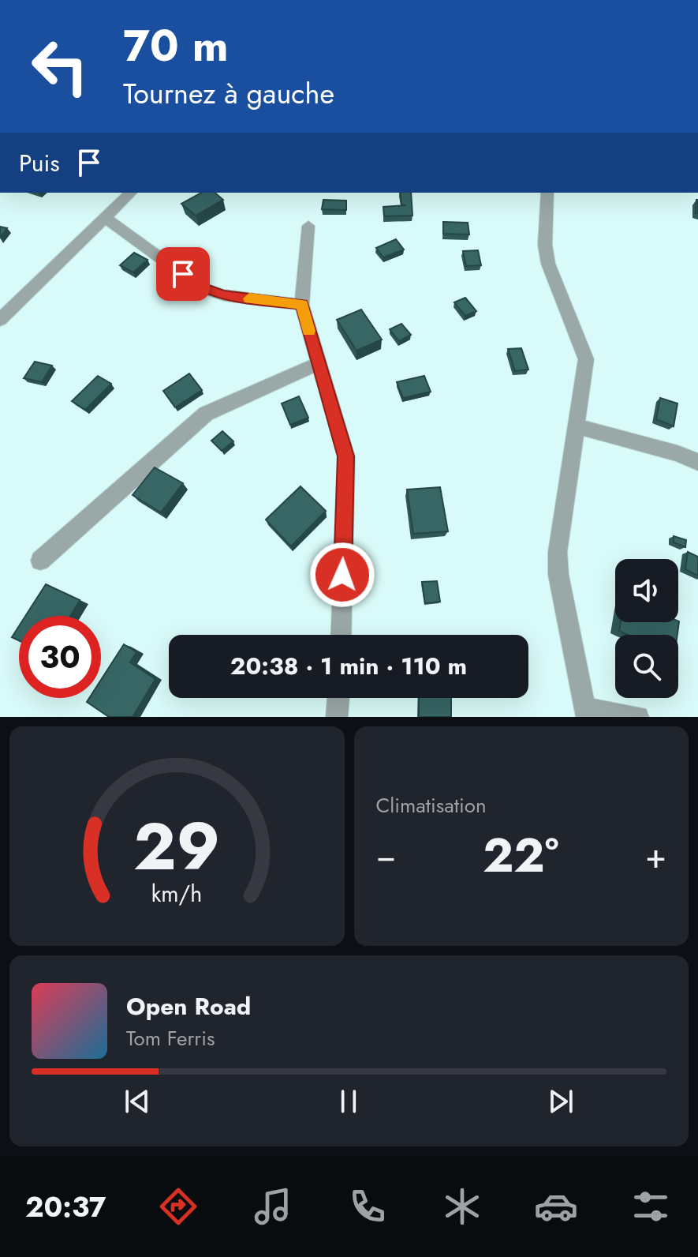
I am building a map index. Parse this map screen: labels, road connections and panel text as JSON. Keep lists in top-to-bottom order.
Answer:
{
  "page": {
    "turn": ["70 m", "Tournez à gauche"],
    "then": "Puis",
    "limit": "30",
    "trip": "20:38 · 1 min · 110 m",
    "tile": "Climatisation",
    "heat": ["−", "22°", "+"],
    "song": ["Open Road", "Tom Ferris"],
    "tabs": "20:37",
    "gauge": ["29", "km/h"]
  }
}
